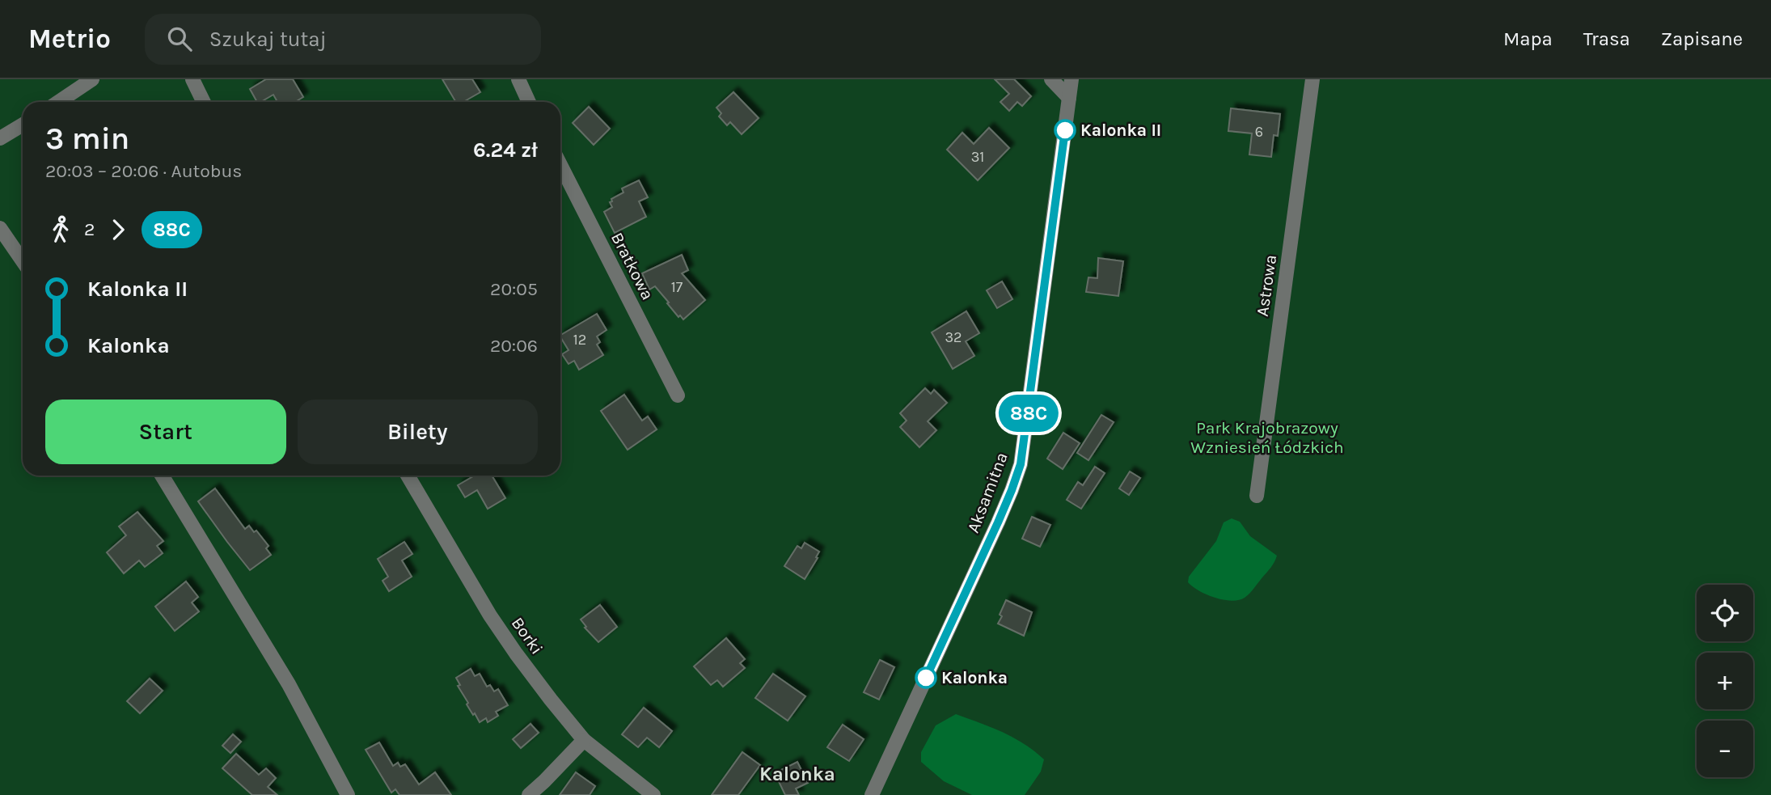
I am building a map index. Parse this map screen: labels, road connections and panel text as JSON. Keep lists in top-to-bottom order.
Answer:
{
  "streets": {
    "street": [
      "Bratkowa",
      "Astrowa",
      "Aksamitna",
      "Borki"
    ]
  },
  "districts": ["Kalonka"],
  "parks": ["Park Krajobrazowy Wzniesień Łódzkich"],
  "places": ["Kalonka II", "Kalonka"],
  "lines": ["bus line 88C"],
  "house_numbers": [
    "6",
    "31",
    "17",
    "32",
    "12"
  ],
  "page": {
    "header": "Metrio",
    "search": "Szukaj tutaj",
    "nav": ["Mapa", "Trasa", "Zapisane"],
    "on_map": "88C",
    "heading": ["3 min", "20:03 – 20:06 · Autobus", "6.24 zł"],
    "legs": ["2", "88C"],
    "list": [
      {
        "name": "Kalonka II",
        "value": "20:05"
      },
      {
        "name": "Kalonka",
        "value": "20:06"
      }
    ],
    "buttons": ["Start", "Bilety"],
    "map_buttons": ["+", "−"]
  }
}
